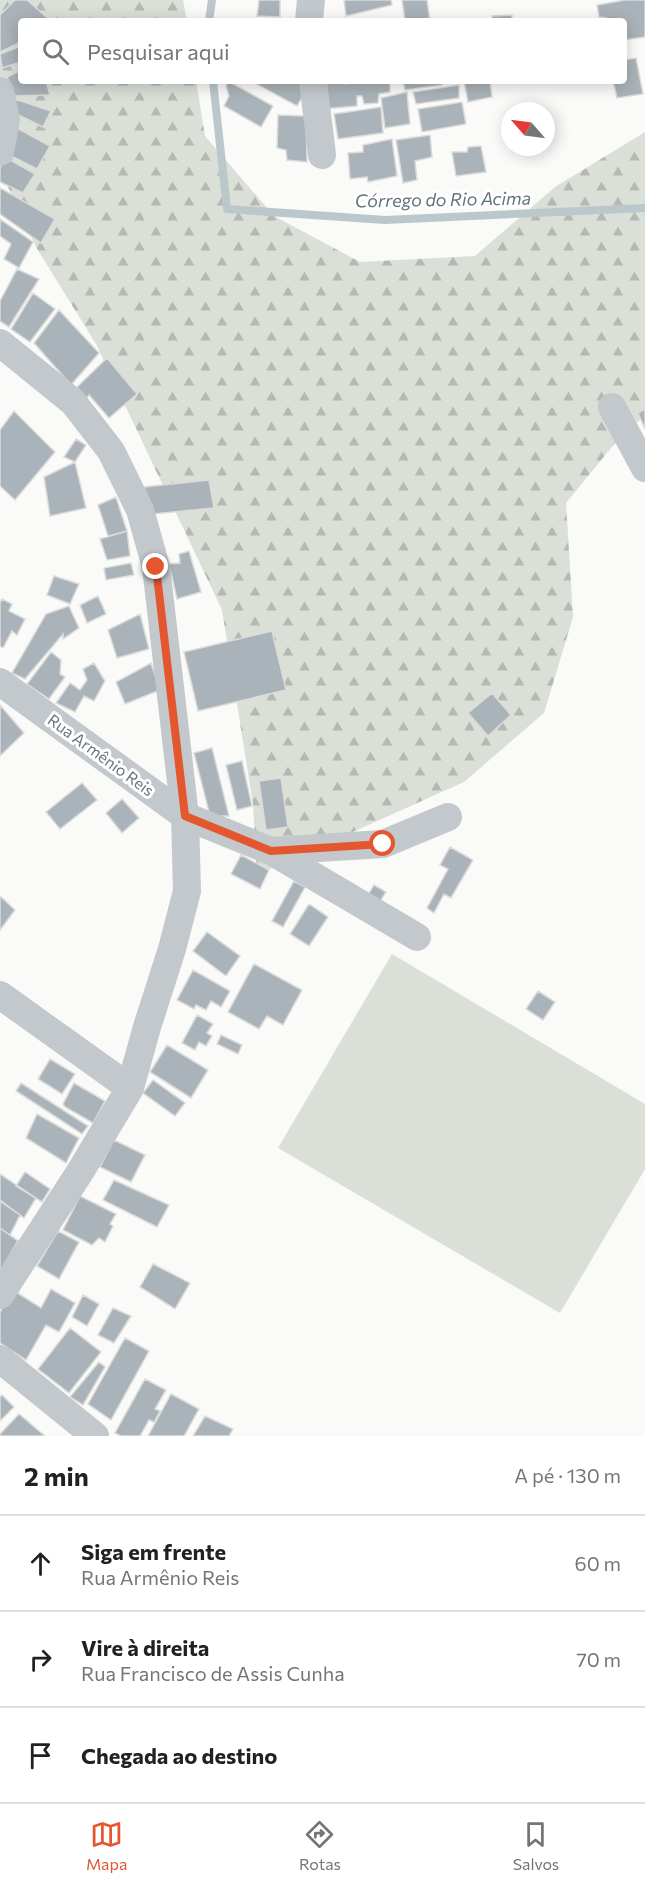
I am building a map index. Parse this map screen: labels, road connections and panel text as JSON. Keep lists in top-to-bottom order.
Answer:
{
  "streets": {
    "street": ["Rua Armênio Reis"]
  },
  "water": ["Córrego do Rio Acima"],
  "north": "top left",
  "page": {
    "search": "Pesquisar aqui",
    "heading": ["2 min", "A pé · 130 m"],
    "list": [
      ["Siga em frente", "Rua Armênio Reis", "60 m"],
      ["Vire à direita", "Rua Francisco de Assis Cunha", "70 m"],
      "Chegada ao destino"
    ],
    "nav": ["Mapa", "Rotas", "Salvos"]
  }
}
